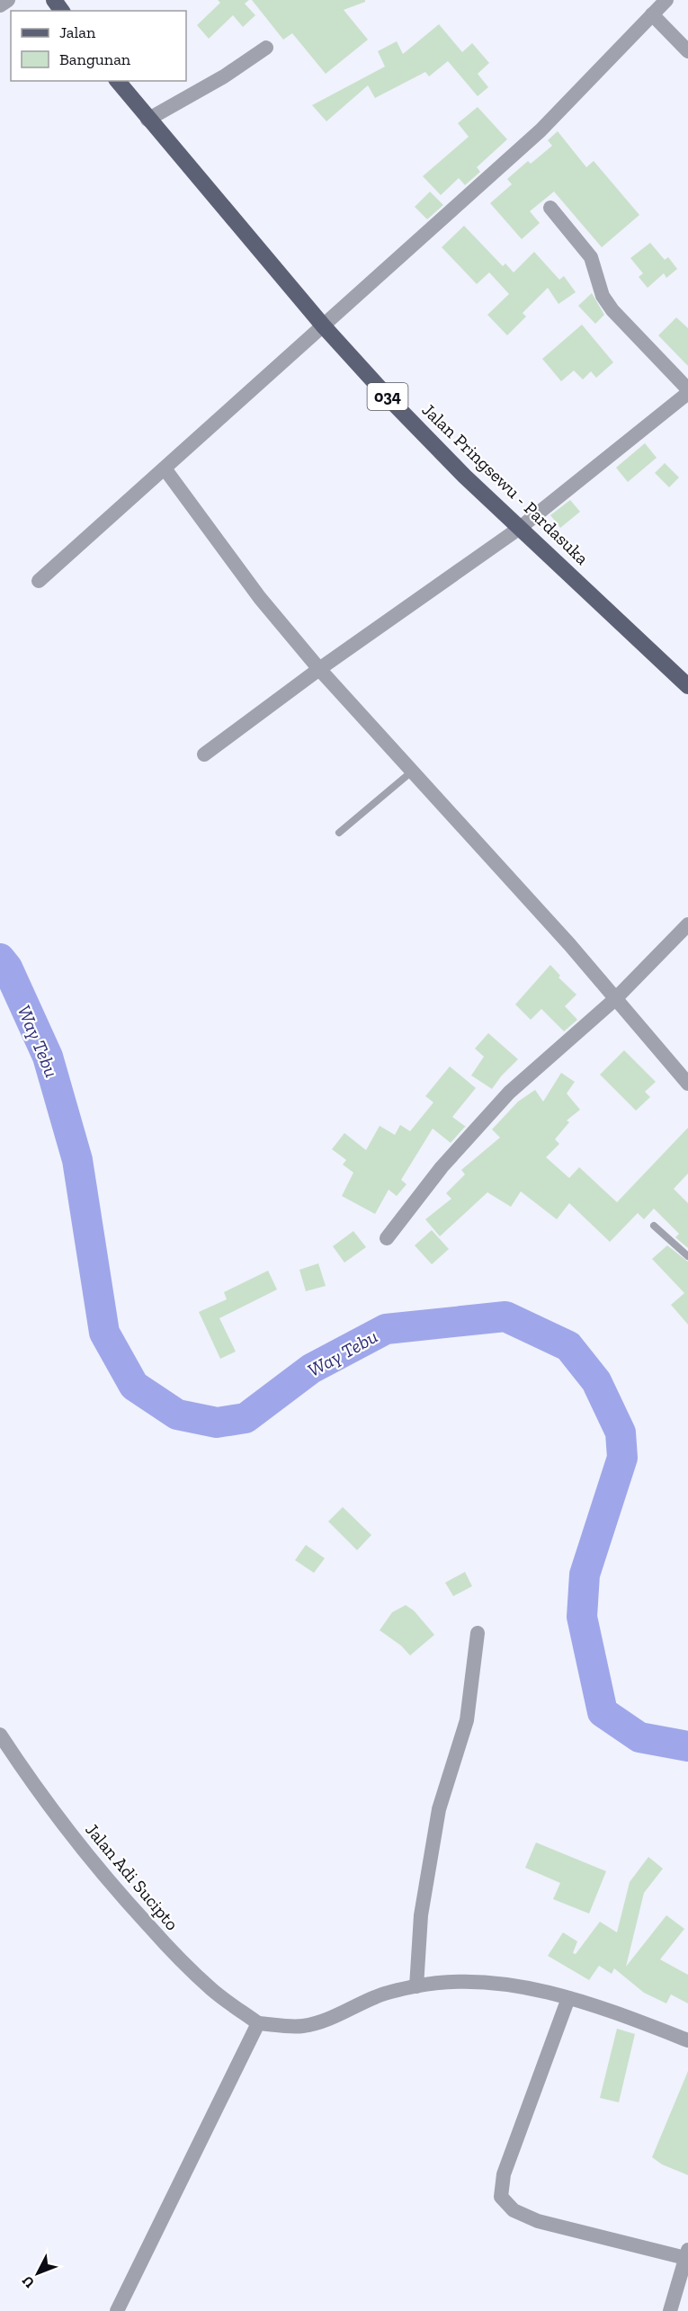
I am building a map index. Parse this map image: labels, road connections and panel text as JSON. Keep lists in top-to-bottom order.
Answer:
{
  "streets": {
    "main road": ["034", "Jalan Pringsewu - Pardasuka"],
    "street": ["Jalan Adi Sucipto"]
  },
  "water": ["Way Tebu"],
  "legend": ["Jalan", "Bangunan"],
  "north": "bottom left"
}
